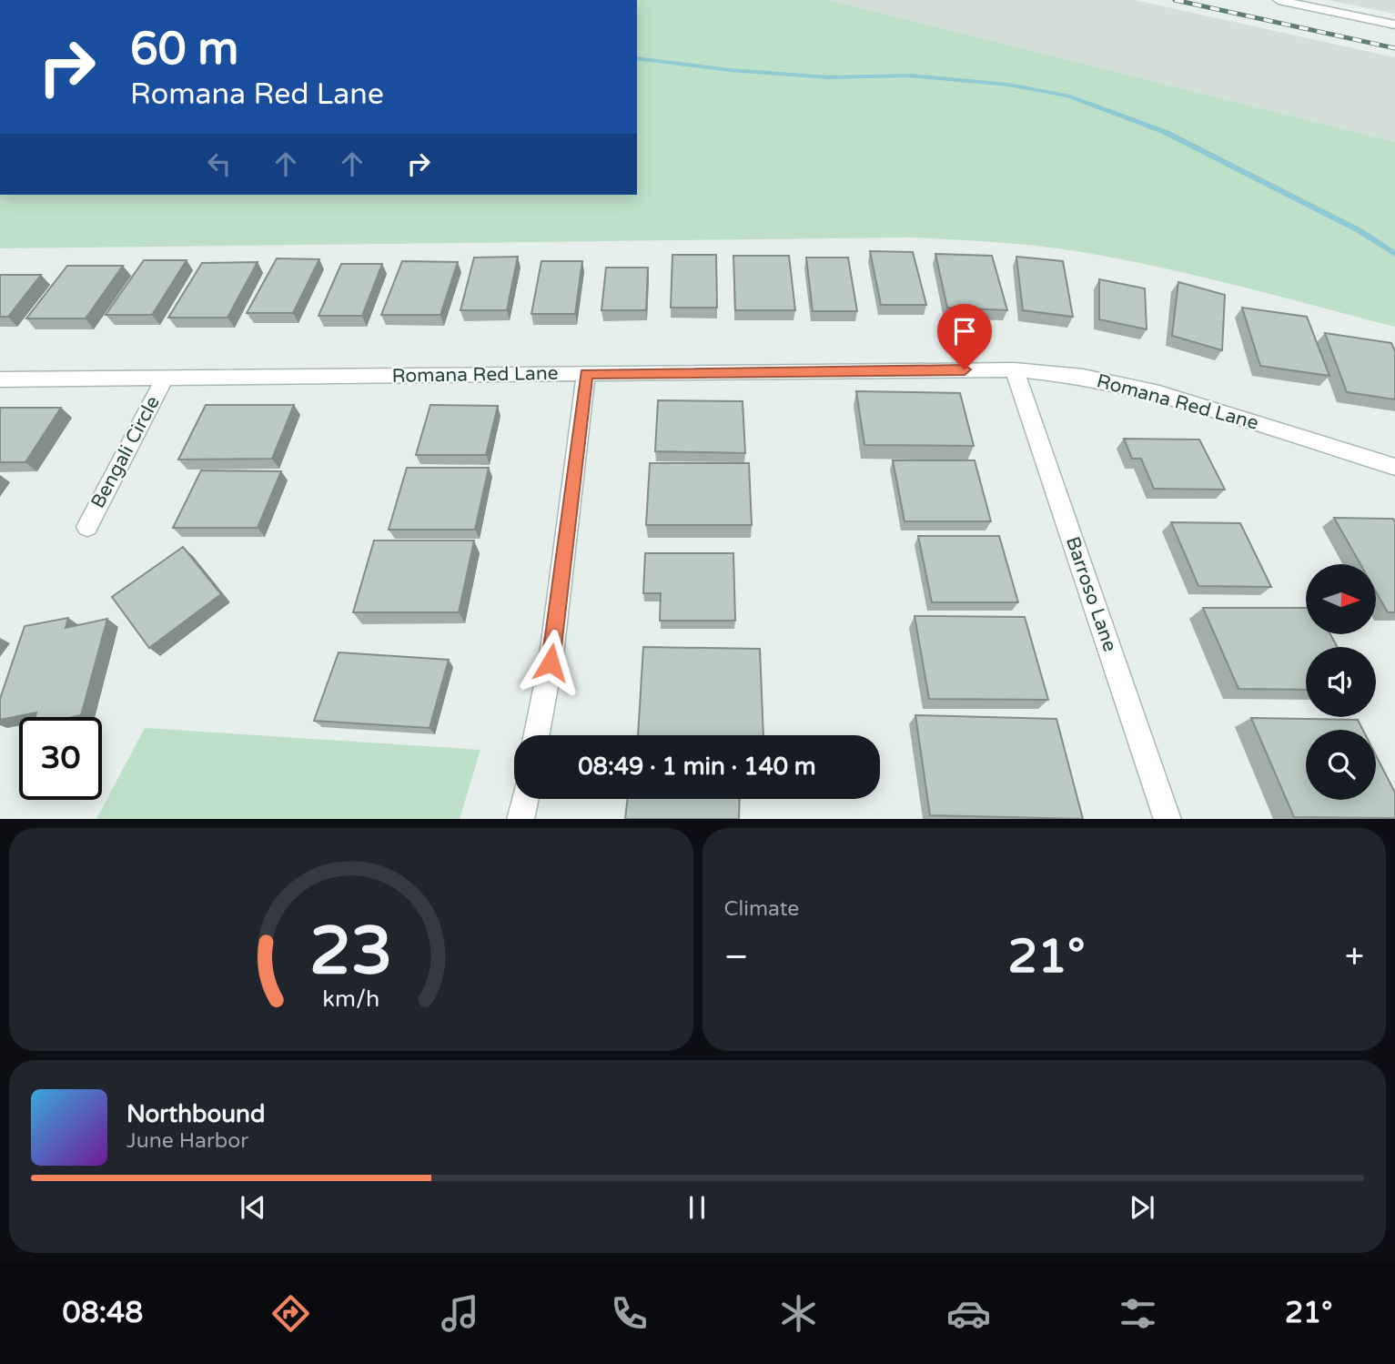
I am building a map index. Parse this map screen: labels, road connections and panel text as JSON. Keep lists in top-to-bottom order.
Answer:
{
  "streets": {
    "street": ["Romana Red Lane", "Bengali Circle", "Barroso Lane"]
  },
  "crossings": [
    ["Romana Red Lane", "Bengali Circle"],
    ["Romana Red Lane", "Barroso Lane"]
  ],
  "north": "right",
  "page": {
    "turn": ["60 m", "Romana Red Lane"],
    "limit": "30",
    "trip": "08:49 · 1 min · 140 m",
    "tile": "Climate",
    "heat": ["−", "21°", "+"],
    "song": ["Northbound", "June Harbor"],
    "tabs": ["08:48", "21°"],
    "gauge": ["23", "km/h"]
  }
}
